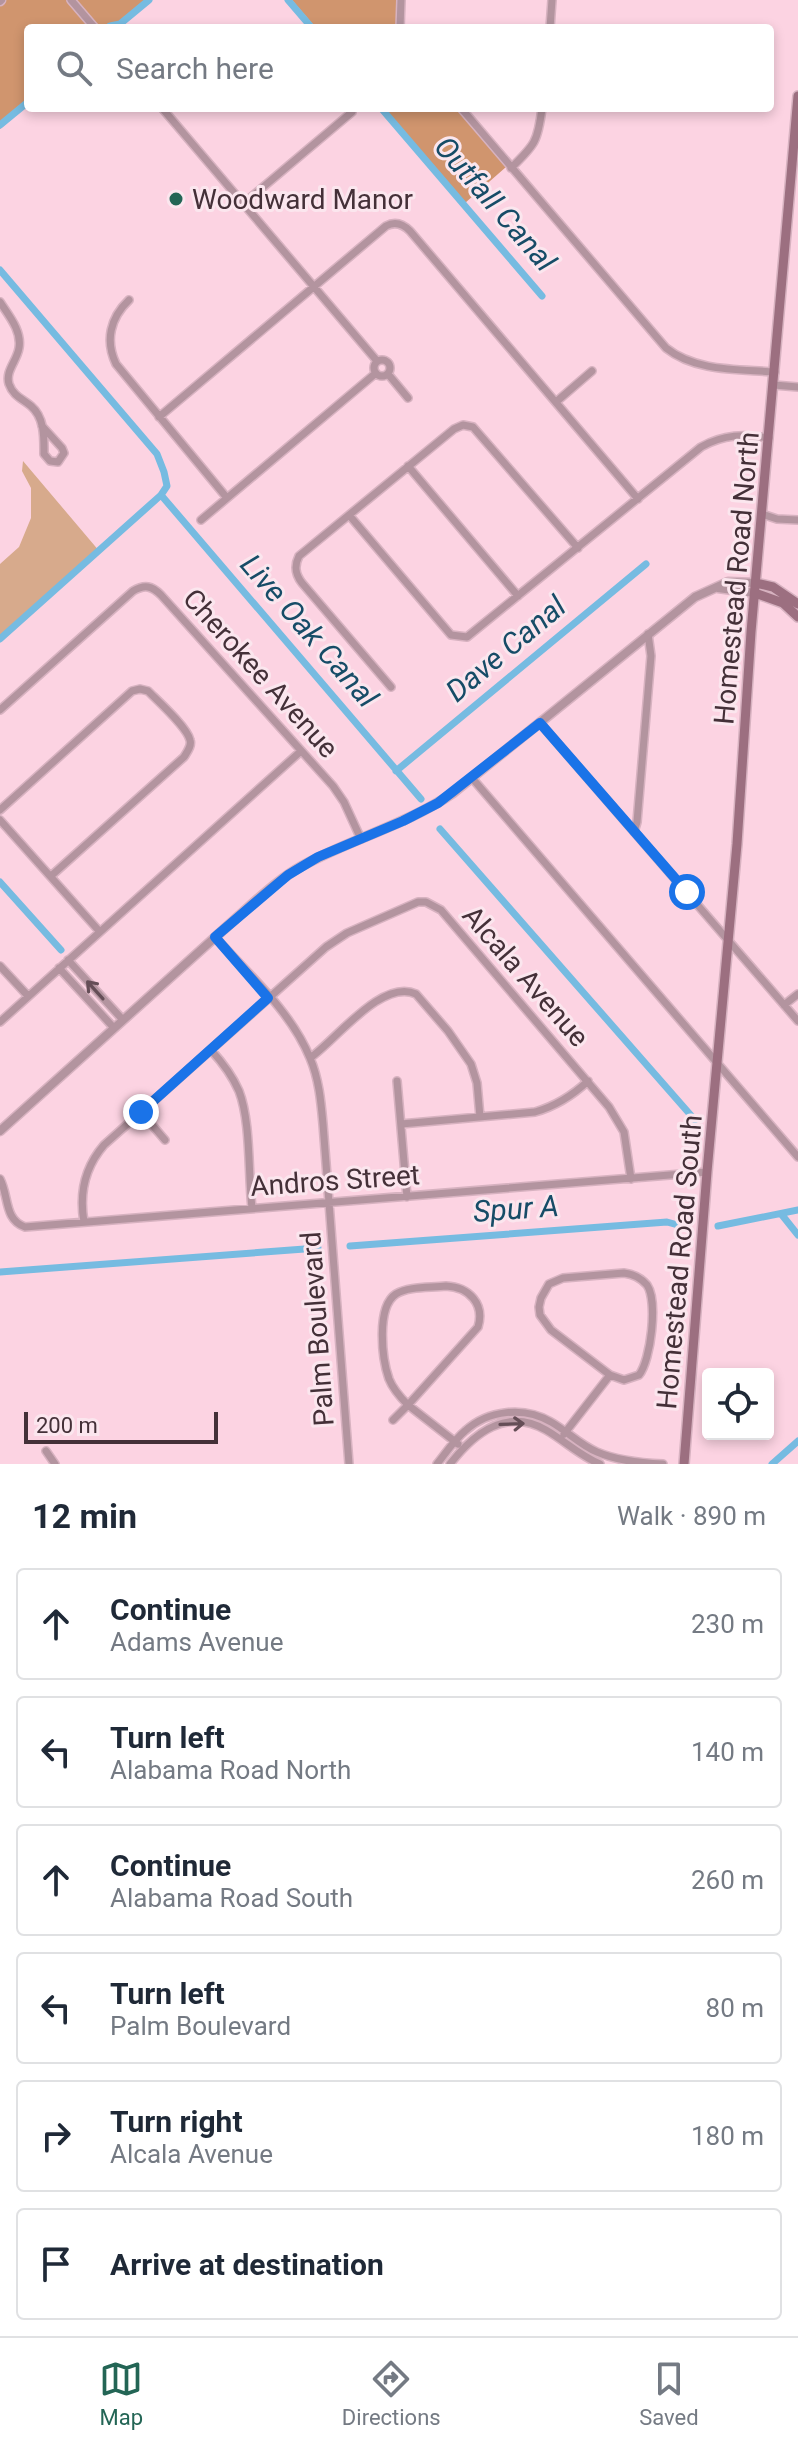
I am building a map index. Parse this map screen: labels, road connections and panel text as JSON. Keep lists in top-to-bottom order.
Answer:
{
  "streets": {
    "main road": ["Homestead Road North", "Homestead Road South"],
    "street": [
      "Cherokee Avenue",
      "Alcala Avenue",
      "Andros Street",
      "Palm Boulevard"
    ]
  },
  "crossings": [
    ["Homestead Road North", "Homestead Road South"],
    ["Alcala Avenue", "Andros Street"],
    ["Alcala Avenue", "Palm Boulevard"],
    ["Andros Street", "Homestead Road South"],
    ["Andros Street", "Palm Boulevard"]
  ],
  "water": [
    "Outfall Canal",
    "Live Oak Canal",
    "Dave Canal",
    "Spur A"
  ],
  "places": ["Woodward Manor"],
  "scale_bar": "200 m",
  "page": {
    "search": "Search here",
    "scale": "200 m",
    "heading": ["12 min", "Walk · 890 m"],
    "list": [
      ["Continue", "Adams Avenue", "230 m"],
      ["Turn left", "Alabama Road North", "140 m"],
      ["Continue", "Alabama Road South", "260 m"],
      ["Turn left", "Palm Boulevard", "80 m"],
      ["Turn right", "Alcala Avenue", "180 m"],
      "Arrive at destination"
    ],
    "nav": ["Map", "Directions", "Saved"]
  }
}
